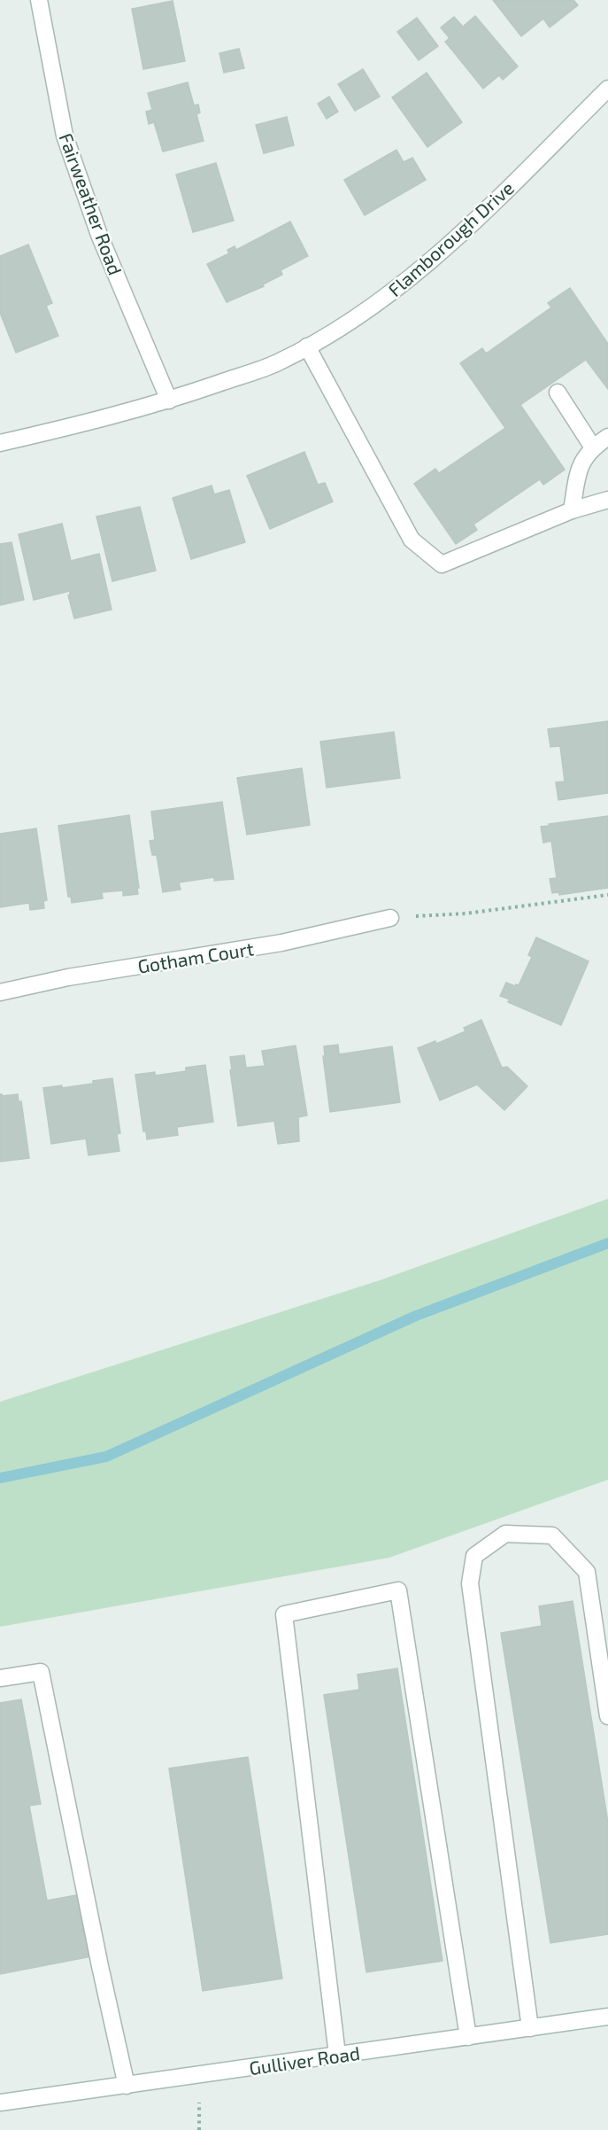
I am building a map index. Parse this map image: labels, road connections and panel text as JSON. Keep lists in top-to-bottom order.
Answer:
{
  "streets": {
    "street": [
      "Fairweather Road",
      "Flamborough Drive",
      "Gotham Court",
      "Gulliver Road"
    ]
  },
  "crossings": [
    ["Fairweather Road", "Flamborough Drive"]
  ]
}
